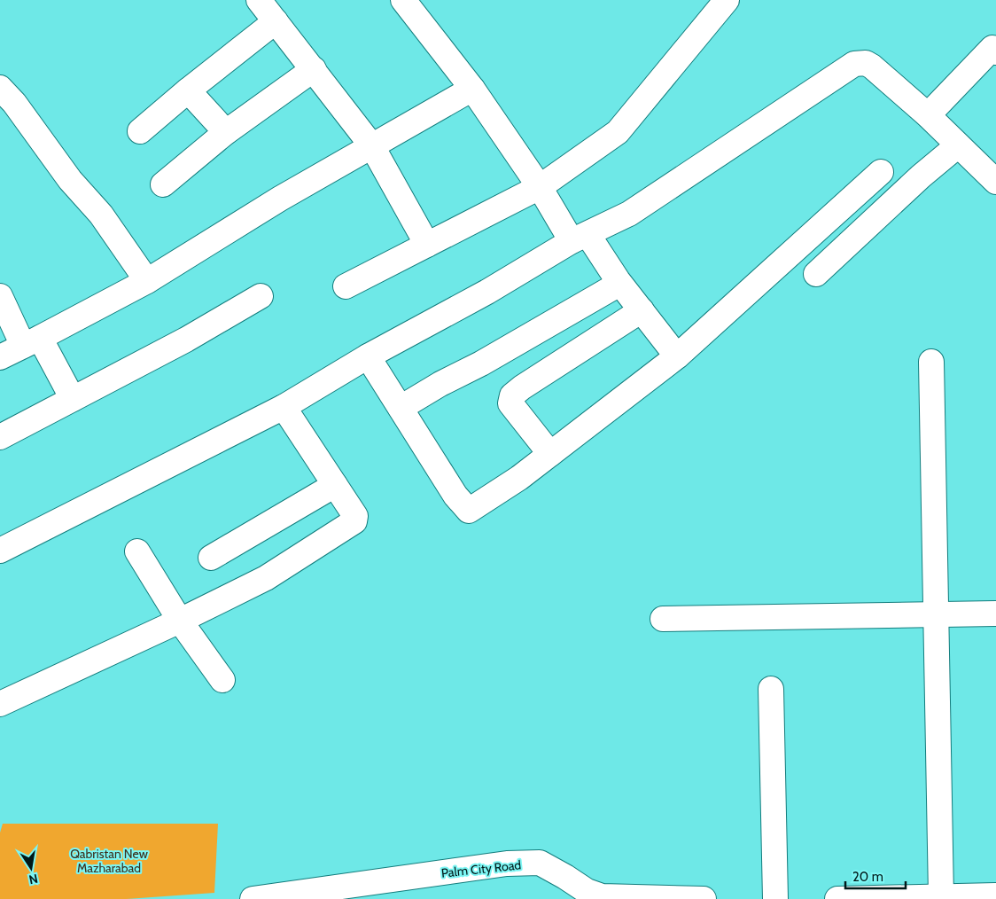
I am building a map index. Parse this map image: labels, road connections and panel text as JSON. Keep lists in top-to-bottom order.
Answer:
{
  "streets": {
    "street": ["Palm City Road"]
  },
  "parks": ["Qabristan New Mazharabad"],
  "scale_bar": "20 m",
  "north": "bottom"
}
